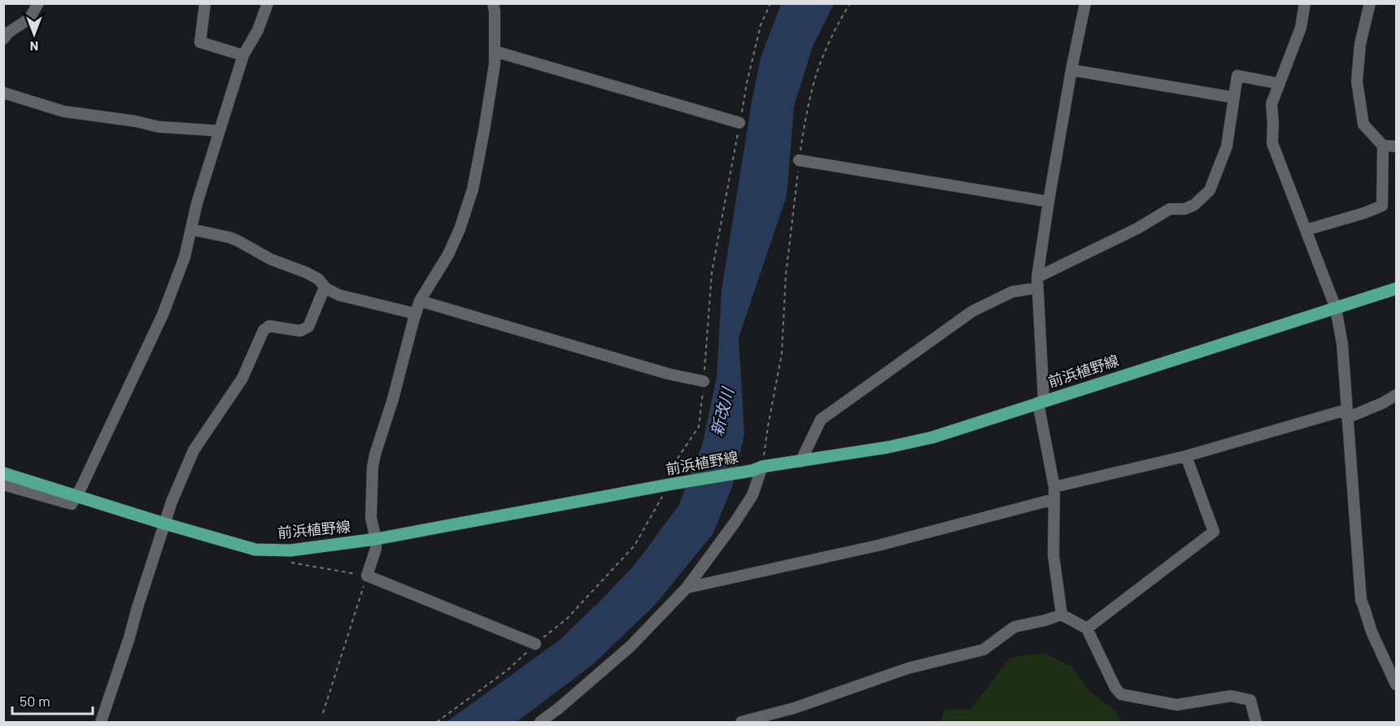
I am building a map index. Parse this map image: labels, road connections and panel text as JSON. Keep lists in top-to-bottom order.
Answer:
{
  "streets": {
    "main road": ["前浜植野線"]
  },
  "water": ["新改川"],
  "scale_bar": "50 m",
  "north": "bottom"
}
